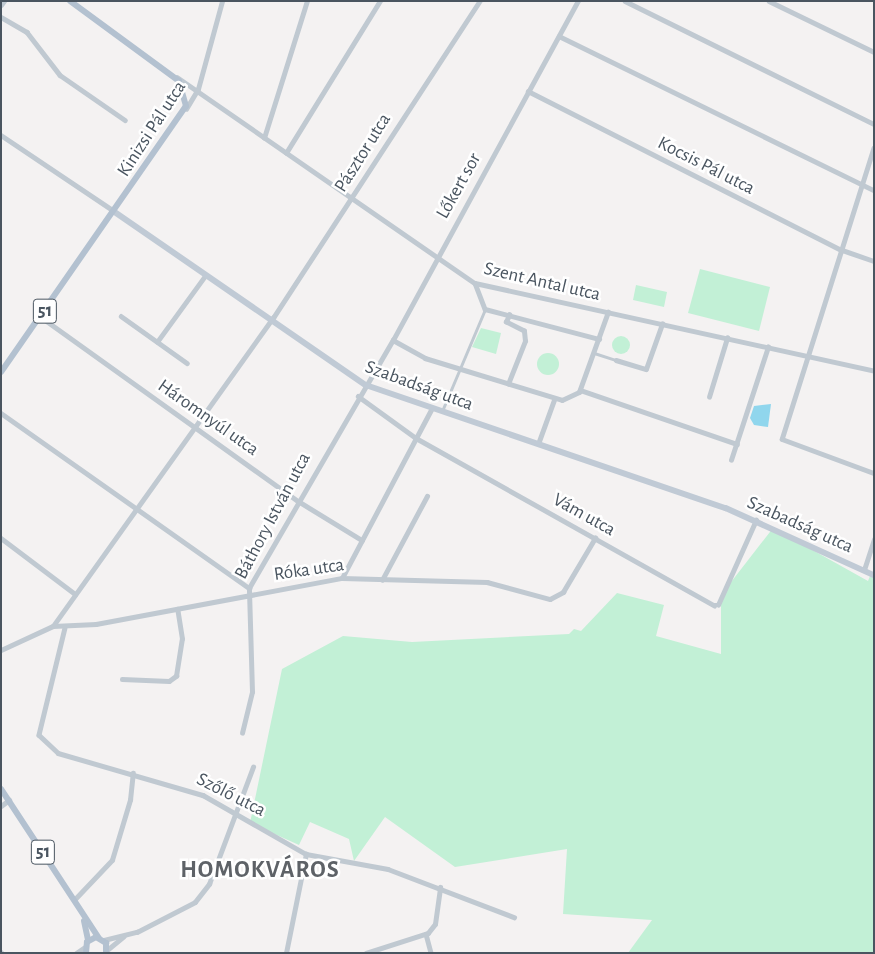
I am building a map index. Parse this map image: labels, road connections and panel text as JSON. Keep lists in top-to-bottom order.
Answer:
{
  "streets": {
    "main road": [
      "Kinizsi Pál utca",
      "Szent Antal utca",
      "51",
      "Szabadság utca"
    ],
    "street": [
      "Pásztor utca",
      "Kocsis Pál utca",
      "Lőkert sor",
      "Háromnyúl utca",
      "Vám utca",
      "Báthory István utca",
      "Róka utca",
      "Szőlő utca"
    ]
  },
  "crossings": [
    ["Kinizsi Pál utca", "Szent Antal utca"],
    ["Kinizsi Pál utca", "51"],
    ["Kinizsi Pál utca", "Szabadság utca"],
    ["Pásztor utca", "Szent Antal utca"],
    ["Pásztor utca", "Szabadság utca"],
    ["Pásztor utca", "Háromnyúl utca"],
    ["Pásztor utca", "Róka utca"],
    ["Kocsis Pál utca", "Lőkert sor"],
    ["Lőkert sor", "Szent Antal utca"],
    ["Lőkert sor", "Szabadság utca"],
    ["Lőkert sor", "Báthory István utca"],
    ["51", "Szabadság utca"],
    ["51", "Háromnyúl utca"],
    ["Szabadság utca", "Vám utca"],
    ["Szabadság utca", "Báthory István utca"],
    ["Háromnyúl utca", "Báthory István utca"],
    ["Vám utca", "Báthory István utca"],
    ["Vám utca", "Róka utca"],
    ["Báthory István utca", "Róka utca"],
    ["Róka utca", "Szőlő utca"]
  ],
  "districts": ["HOMOKVÁROS"]
}
